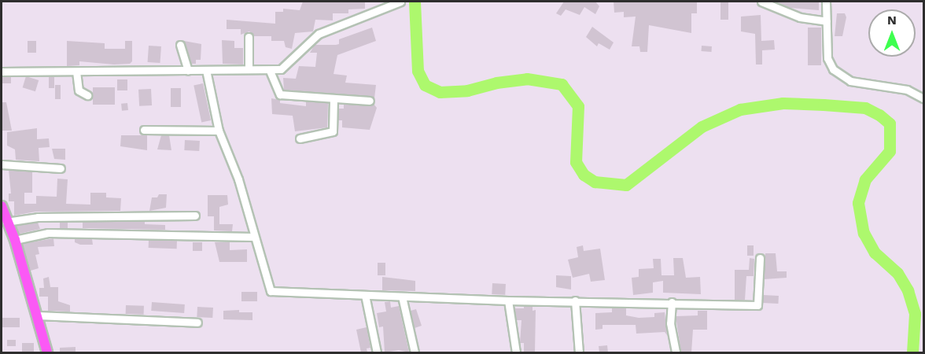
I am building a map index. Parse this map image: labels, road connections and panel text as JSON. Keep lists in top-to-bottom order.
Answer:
{
  "north": "top"
}
